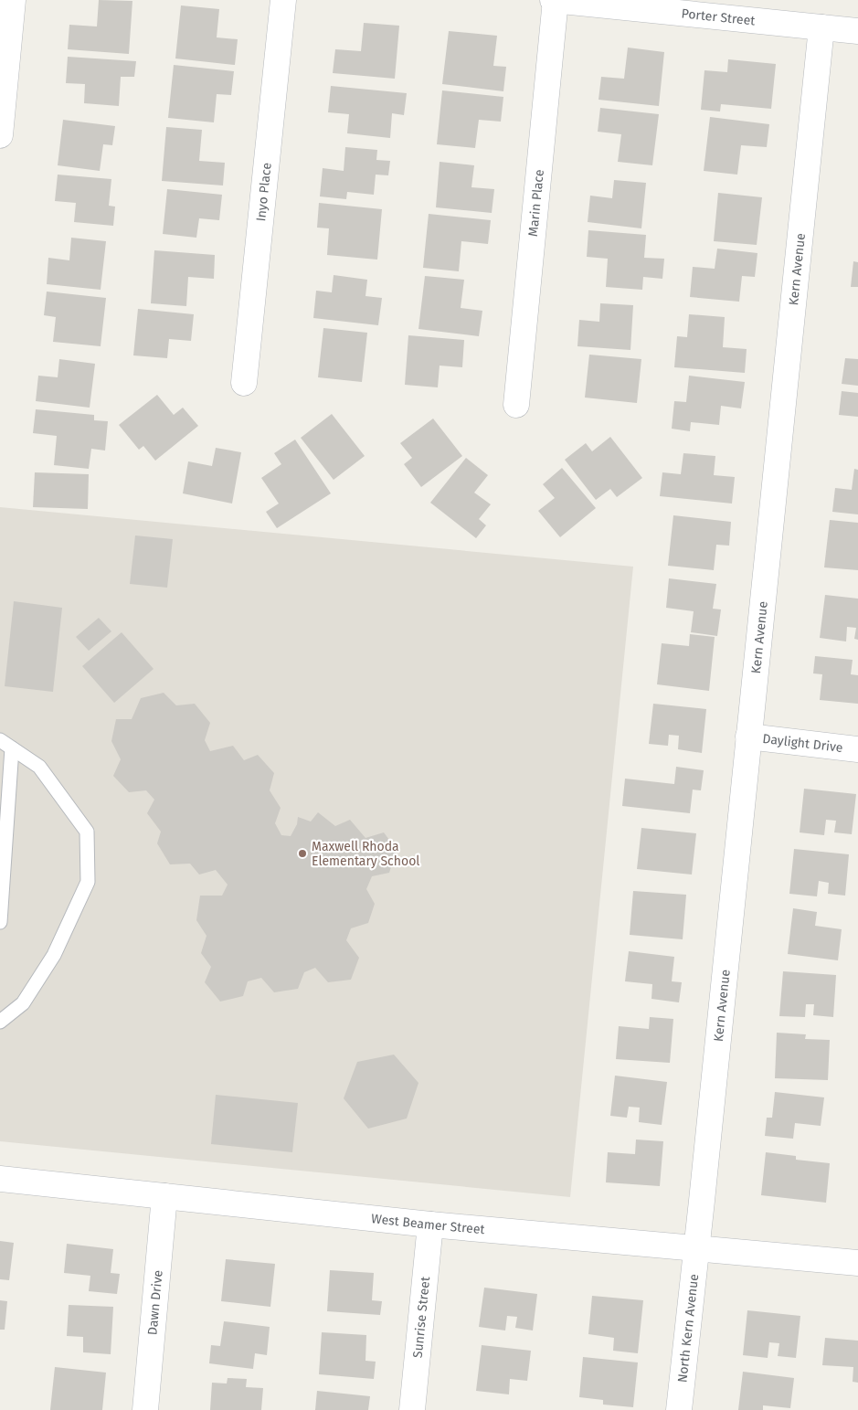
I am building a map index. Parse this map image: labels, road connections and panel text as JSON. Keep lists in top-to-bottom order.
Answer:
{
  "streets": {
    "street": [
      "Porter Street",
      "Inyo Place",
      "Marin Place",
      "Kern Avenue",
      "Daylight Drive",
      "West Beamer Street",
      "Dawn Drive",
      "Sunrise Street",
      "North Kern Avenue"
    ]
  },
  "crossings": [
    ["Porter Street", "Marin Place"],
    ["Porter Street", "Kern Avenue"],
    ["Kern Avenue", "Daylight Drive"],
    ["Kern Avenue", "West Beamer Street"],
    ["Kern Avenue", "North Kern Avenue"],
    ["West Beamer Street", "Dawn Drive"],
    ["West Beamer Street", "Sunrise Street"],
    ["West Beamer Street", "North Kern Avenue"]
  ],
  "places": ["Maxwell Rhoda Elementary School"]
}
